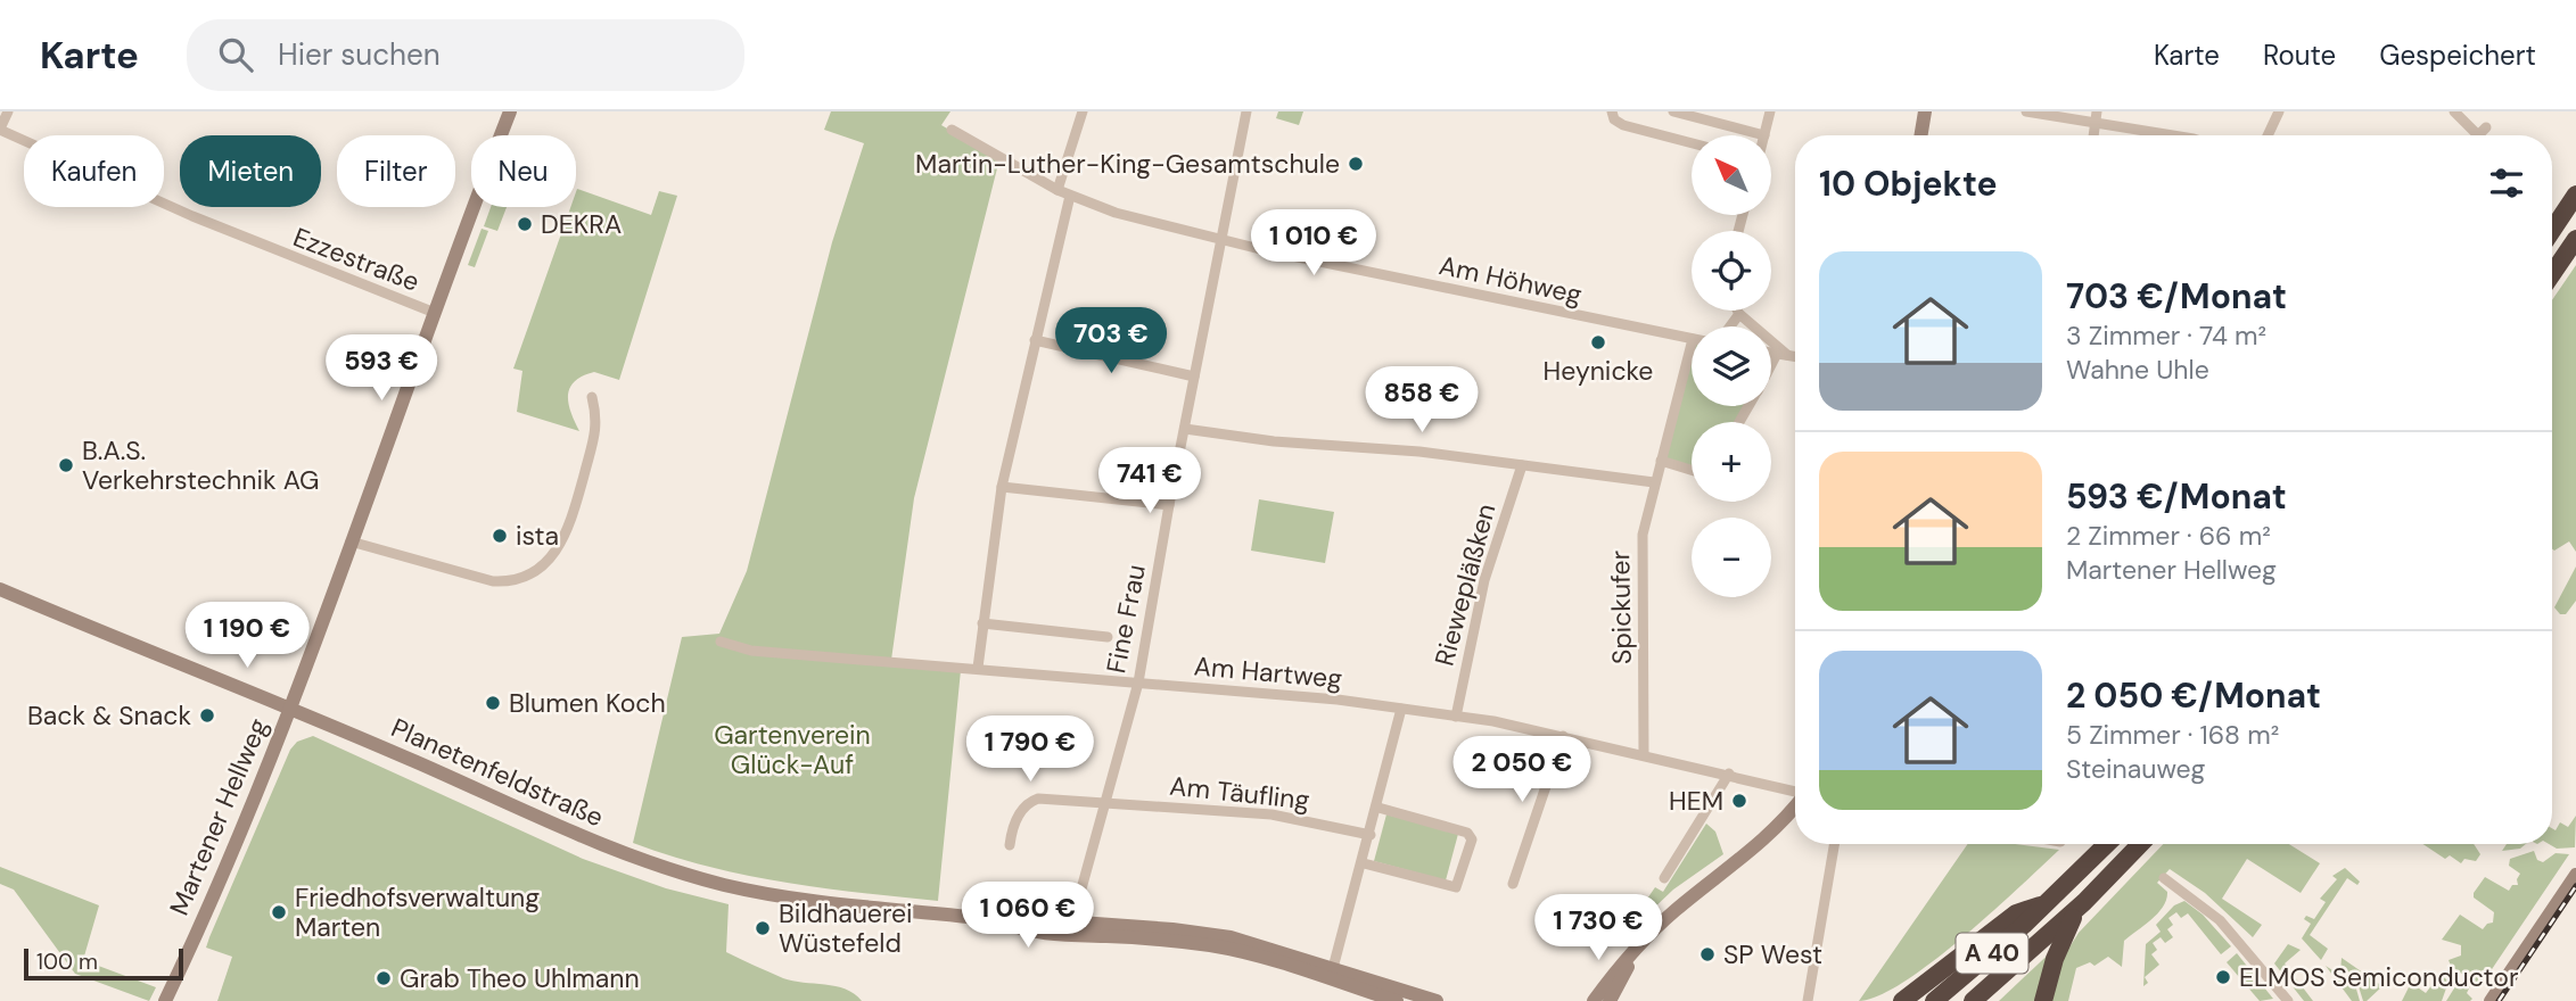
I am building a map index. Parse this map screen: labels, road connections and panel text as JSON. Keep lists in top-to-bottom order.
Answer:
{
  "streets": {
    "highway": ["A 40"],
    "street": [
      "Ezzestraße",
      "Am Höhweg",
      "Riewepläßken",
      "Spickufer",
      "Fine Frau",
      "Am Hartweg",
      "Planetenfeldstraße",
      "Am Täufling",
      "Martener Hellweg"
    ]
  },
  "crossings": [
    ["Ezzestraße", "Martener Hellweg"],
    ["Am Höhweg", "Fine Frau"],
    ["Riewepläßken", "Am Hartweg"],
    ["Spickufer", "Am Hartweg"],
    ["Fine Frau", "Am Hartweg"],
    ["Fine Frau", "Planetenfeldstraße"],
    ["Fine Frau", "Am Täufling"],
    ["Planetenfeldstraße", "Martener Hellweg"]
  ],
  "parks": ["Gartenverein Glück-Auf"],
  "places": [
    "Martin-Luther-King-Gesamtschule",
    "DEKRA",
    "Heynicke",
    "B.A.S. Verkehrstechnik AG",
    "ista",
    "Blumen Koch",
    "Back & Snack",
    "HEM",
    "Friedhofsverwaltung Marten",
    "Bildhauerei Wüstefeld",
    "SP West",
    "ELMOS Semiconductor",
    "Grab Theo Uhlmann"
  ],
  "scale_bar": "100 m",
  "north": "top left",
  "page": {
    "header": "Karte",
    "search": "Hier suchen",
    "nav": ["Karte", "Route", "Gespeichert"],
    "map_buttons": ["+", "−"],
    "chip": [
      "Kaufen",
      "Mieten",
      "Filter",
      "Neu"
    ],
    "heading": "10 Objekte",
    "price": [
      "1 010 €",
      "703 €",
      "593 €",
      "858 €",
      "741 €",
      "1 190 €",
      "1 790 €",
      "2 050 €",
      "1 060 €",
      "1 730 €"
    ],
    "list": [
      {
        "name": "703 €/Monat",
        "note": "3 Zimmer · 74 m² · Wahne Uhle"
      },
      {
        "name": "593 €/Monat",
        "note": "2 Zimmer · 66 m² · Martener Hellweg"
      },
      {
        "name": "2 050 €/Monat",
        "note": "5 Zimmer · 168 m² · Steinauweg"
      }
    ],
    "scale": "100 m"
  }
}
